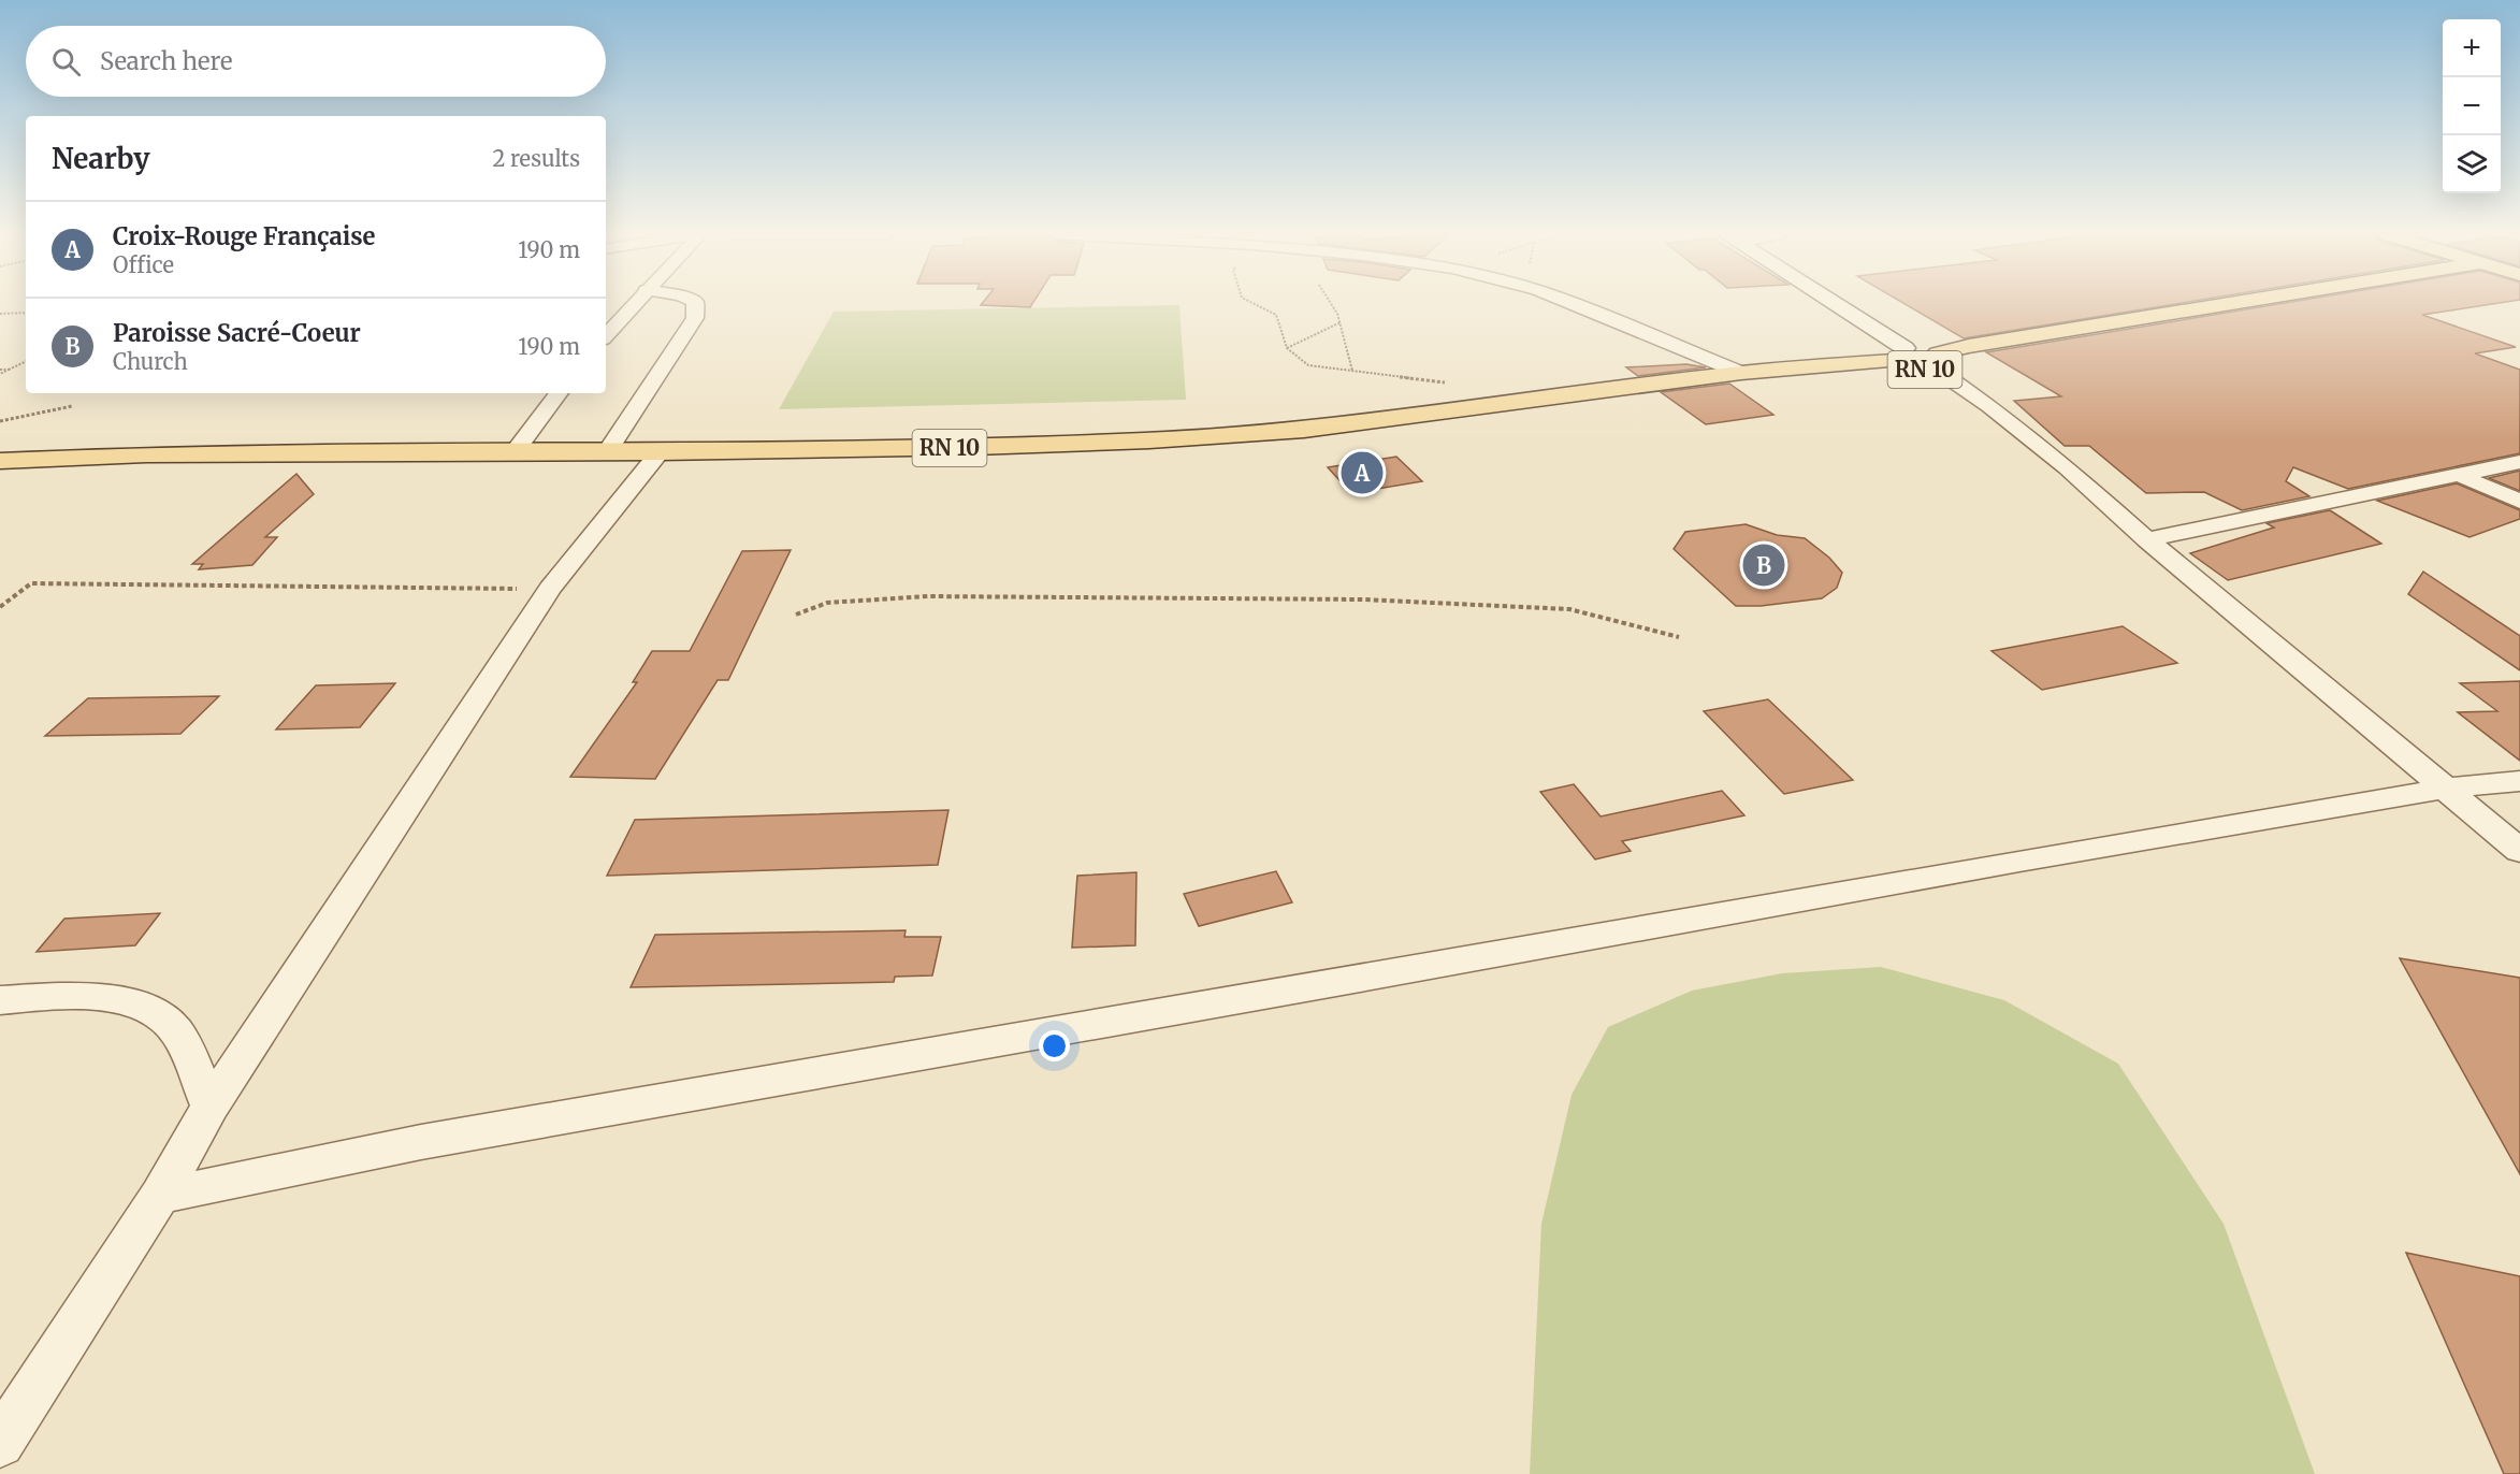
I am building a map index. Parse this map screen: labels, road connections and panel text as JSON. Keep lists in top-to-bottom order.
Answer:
{
  "streets": {
    "main road": ["RN 10"]
  },
  "page": {
    "map_buttons": ["+", "−"],
    "search": "Search here",
    "heading": ["Nearby", "2 results"],
    "list": [
      {
        "mark": "A",
        "name": "Croix-Rouge Française",
        "note": "Office",
        "value": "190 m"
      },
      {
        "mark": "B",
        "name": "Paroisse Sacré-Coeur",
        "note": "Church",
        "value": "190 m"
      }
    ],
    "pins": ["A", "B"]
  }
}
